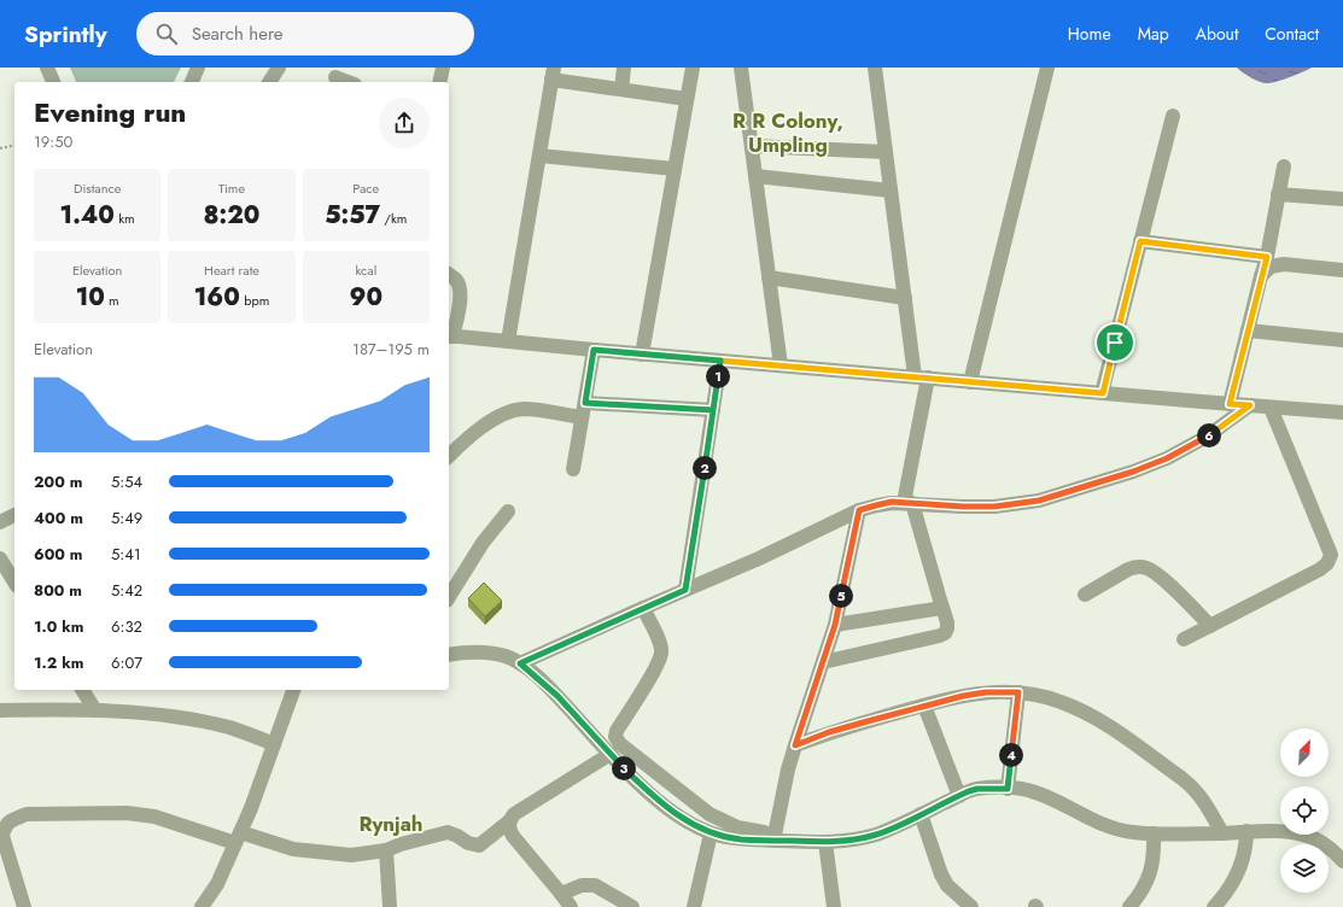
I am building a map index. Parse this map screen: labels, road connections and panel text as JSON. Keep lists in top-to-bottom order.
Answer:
{
  "districts": ["R R Colony, Umpling", "Rynjah"],
  "north": "top right",
  "page": {
    "header": "Sprintly",
    "search": "Search here",
    "nav": [
      "Home",
      "Map",
      "About",
      "Contact"
    ],
    "heading": ["Evening run", "19:50"],
    "stats": [
      ["Distance", "1.40 km"],
      ["Time", "8:20"],
      ["Pace", "5:57 /km"],
      ["Elevation", "10 m"],
      ["Heart rate", "160 bpm"],
      ["kcal", "90"]
    ],
    "chart": ["Elevation", "187–195 m"],
    "pins": [
      "1",
      "6",
      "2",
      "5",
      "4",
      "3"
    ],
    "list": [
      {
        "name": "200 m",
        "note": "5:54"
      },
      {
        "name": "400 m",
        "note": "5:49"
      },
      {
        "name": "600 m",
        "note": "5:41"
      },
      {
        "name": "800 m",
        "note": "5:42"
      },
      {
        "name": "1.0 km",
        "note": "6:32"
      },
      {
        "name": "1.2 km",
        "note": "6:07"
      }
    ]
  }
}
